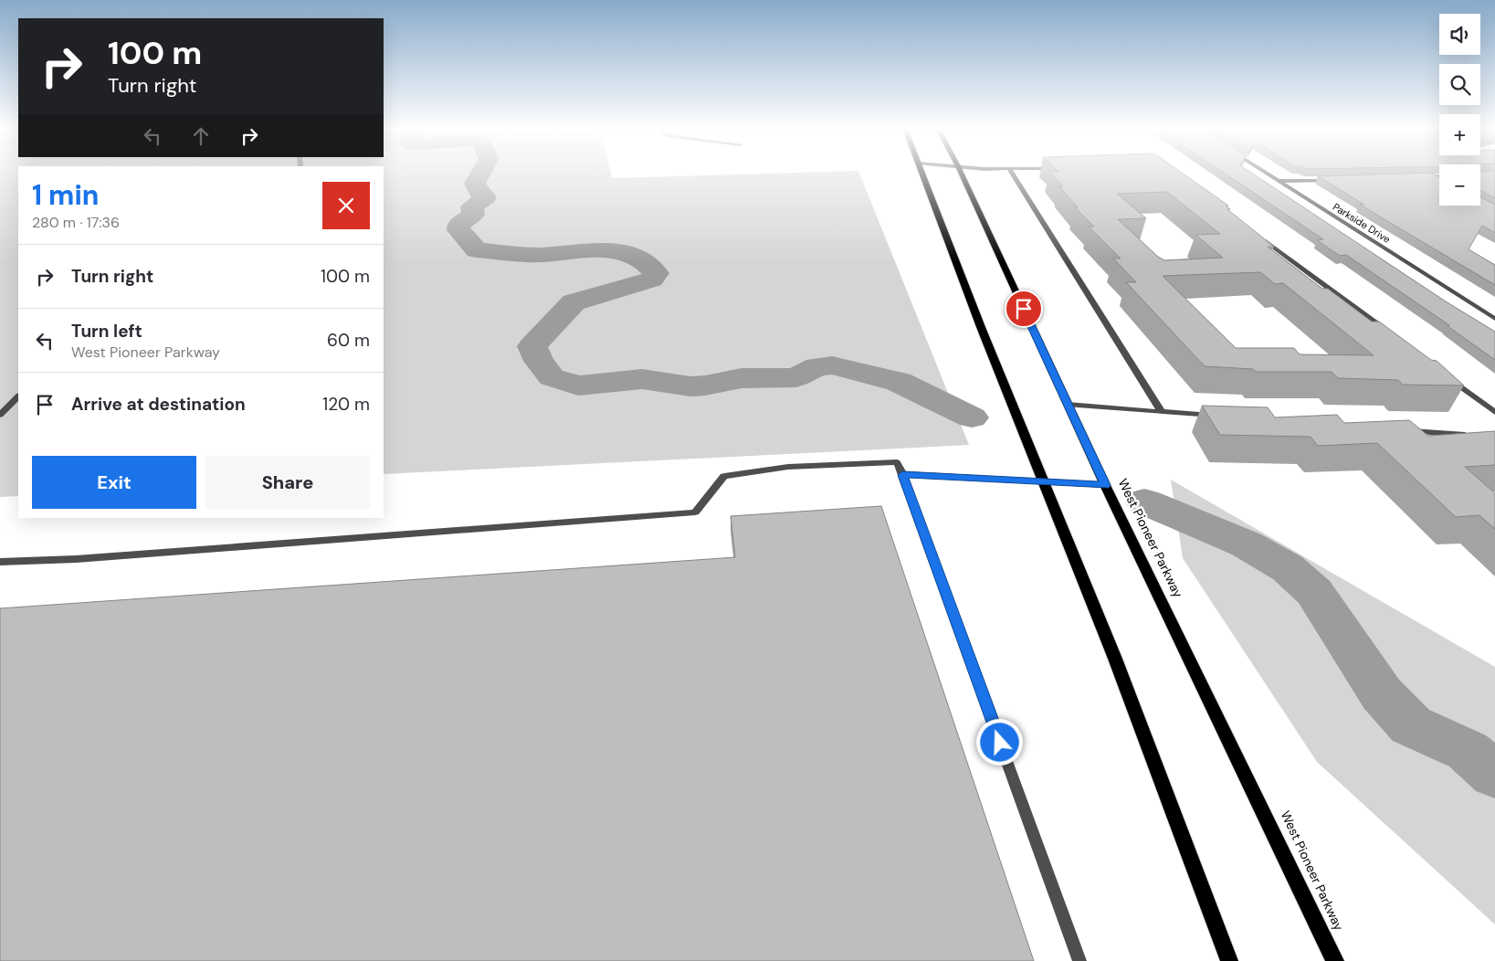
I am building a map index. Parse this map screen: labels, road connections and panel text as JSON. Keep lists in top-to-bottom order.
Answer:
{
  "streets": {
    "main road": ["West Pioneer Parkway"],
    "street": ["Parkside Drive"]
  },
  "page": {
    "map_buttons": ["+", "−"],
    "turn": ["100 m", "Turn right"],
    "heading": ["1 min", "280 m · 17:36"],
    "list": [
      {
        "name": "Turn right",
        "value": "100 m"
      },
      {
        "name": "Turn left",
        "note": "West Pioneer Parkway",
        "value": "60 m"
      },
      {
        "name": "Arrive at destination",
        "value": "120 m"
      }
    ],
    "buttons": ["Exit", "Share"]
  }
}
